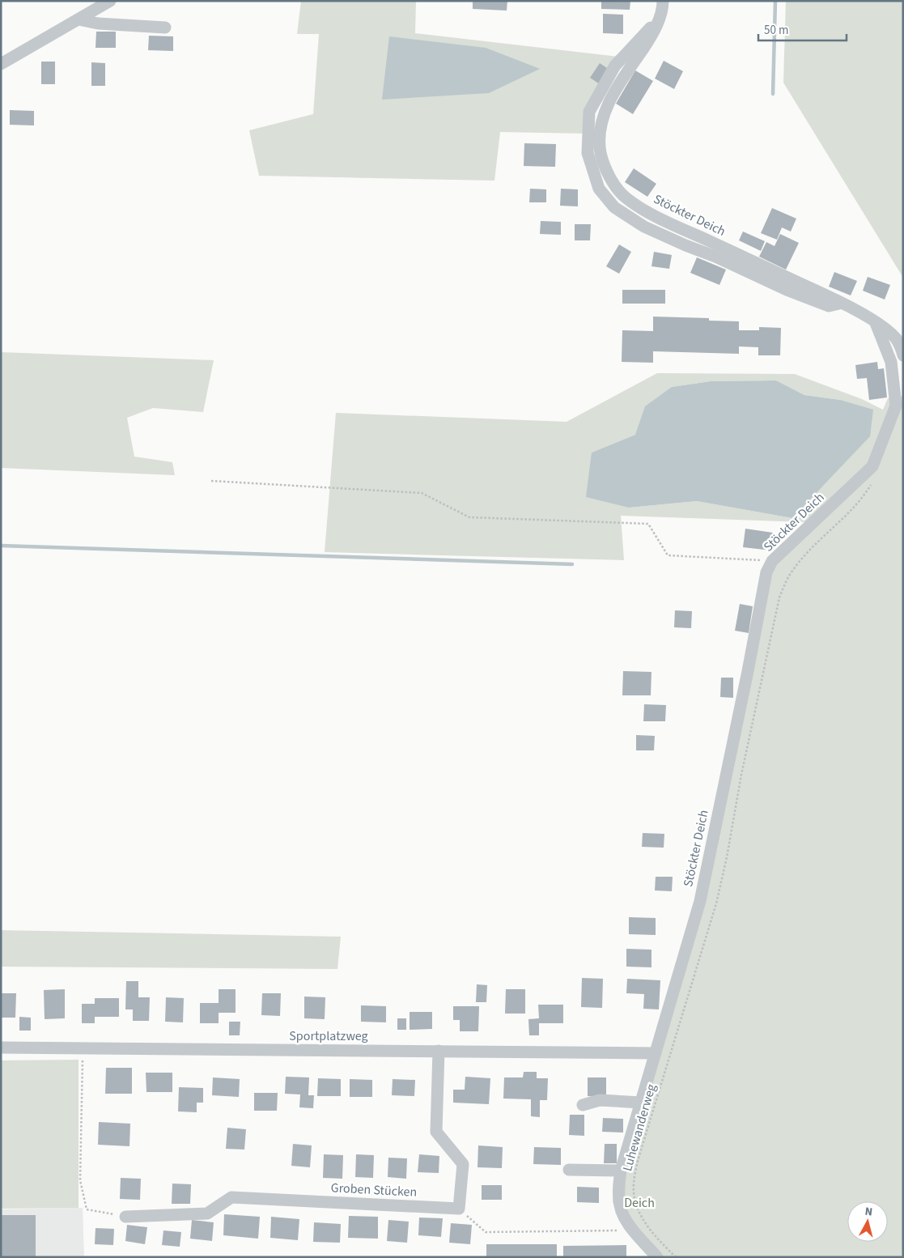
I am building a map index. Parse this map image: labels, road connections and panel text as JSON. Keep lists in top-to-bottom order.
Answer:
{
  "streets": {
    "street": ["Stöckter Deich", "Sportplatzweg", "Groben Stücken"],
    "path": ["Luhewanderweg"]
  },
  "crossings": [
    ["Stöckter Deich", "Sportplatzweg"]
  ],
  "parks": ["Deich"],
  "scale_bar": "50 m",
  "north": "top"
}
